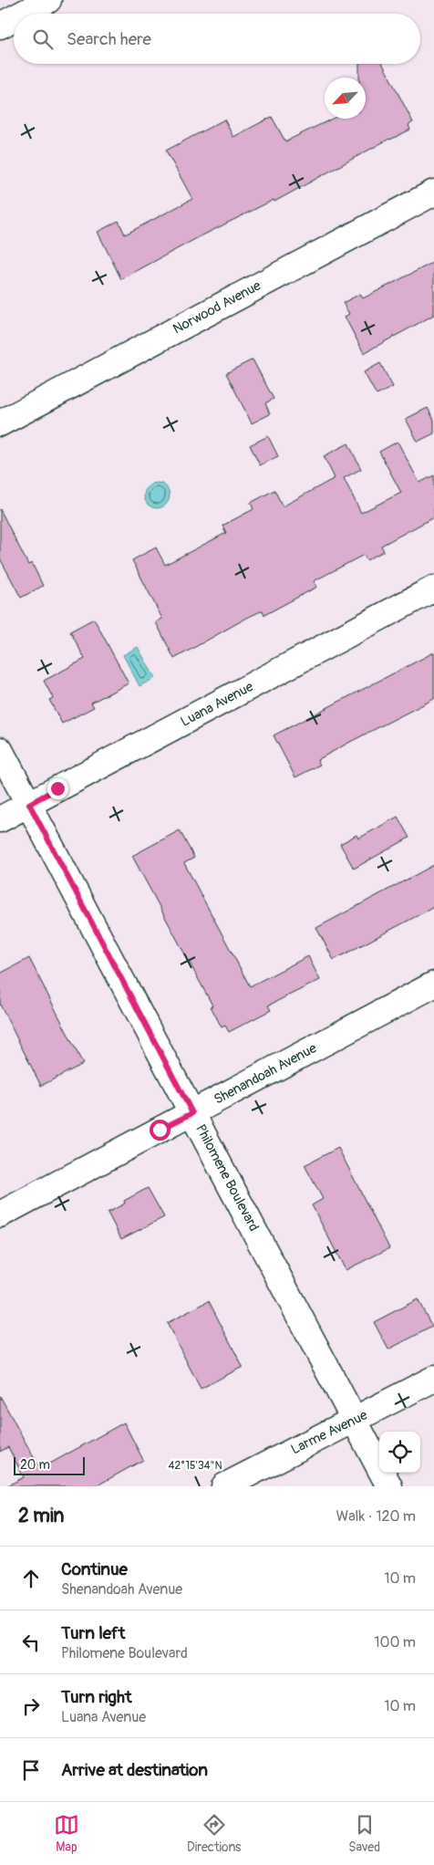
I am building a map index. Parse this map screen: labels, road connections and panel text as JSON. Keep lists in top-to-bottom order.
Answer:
{
  "streets": {
    "street": [
      "Norwood Avenue",
      "Luana Avenue",
      "Shenandoah Avenue",
      "Philomene Boulevard",
      "Larme Avenue"
    ]
  },
  "crossings": [
    ["Luana Avenue", "Philomene Boulevard"],
    ["Shenandoah Avenue", "Philomene Boulevard"],
    ["Philomene Boulevard", "Larme Avenue"]
  ],
  "scale_bar": "20 m",
  "north": "bottom left",
  "page": {
    "search": "Search here",
    "scale": "20 m",
    "heading": ["2 min", "Walk · 120 m"],
    "list": [
      ["Continue", "Shenandoah Avenue", "10 m"],
      ["Turn left", "Philomene Boulevard", "100 m"],
      ["Turn right", "Luana Avenue", "10 m"],
      "Arrive at destination"
    ],
    "nav": ["Map", "Directions", "Saved"]
  },
  "coordinates": ["42°15'34\"N"]
}
